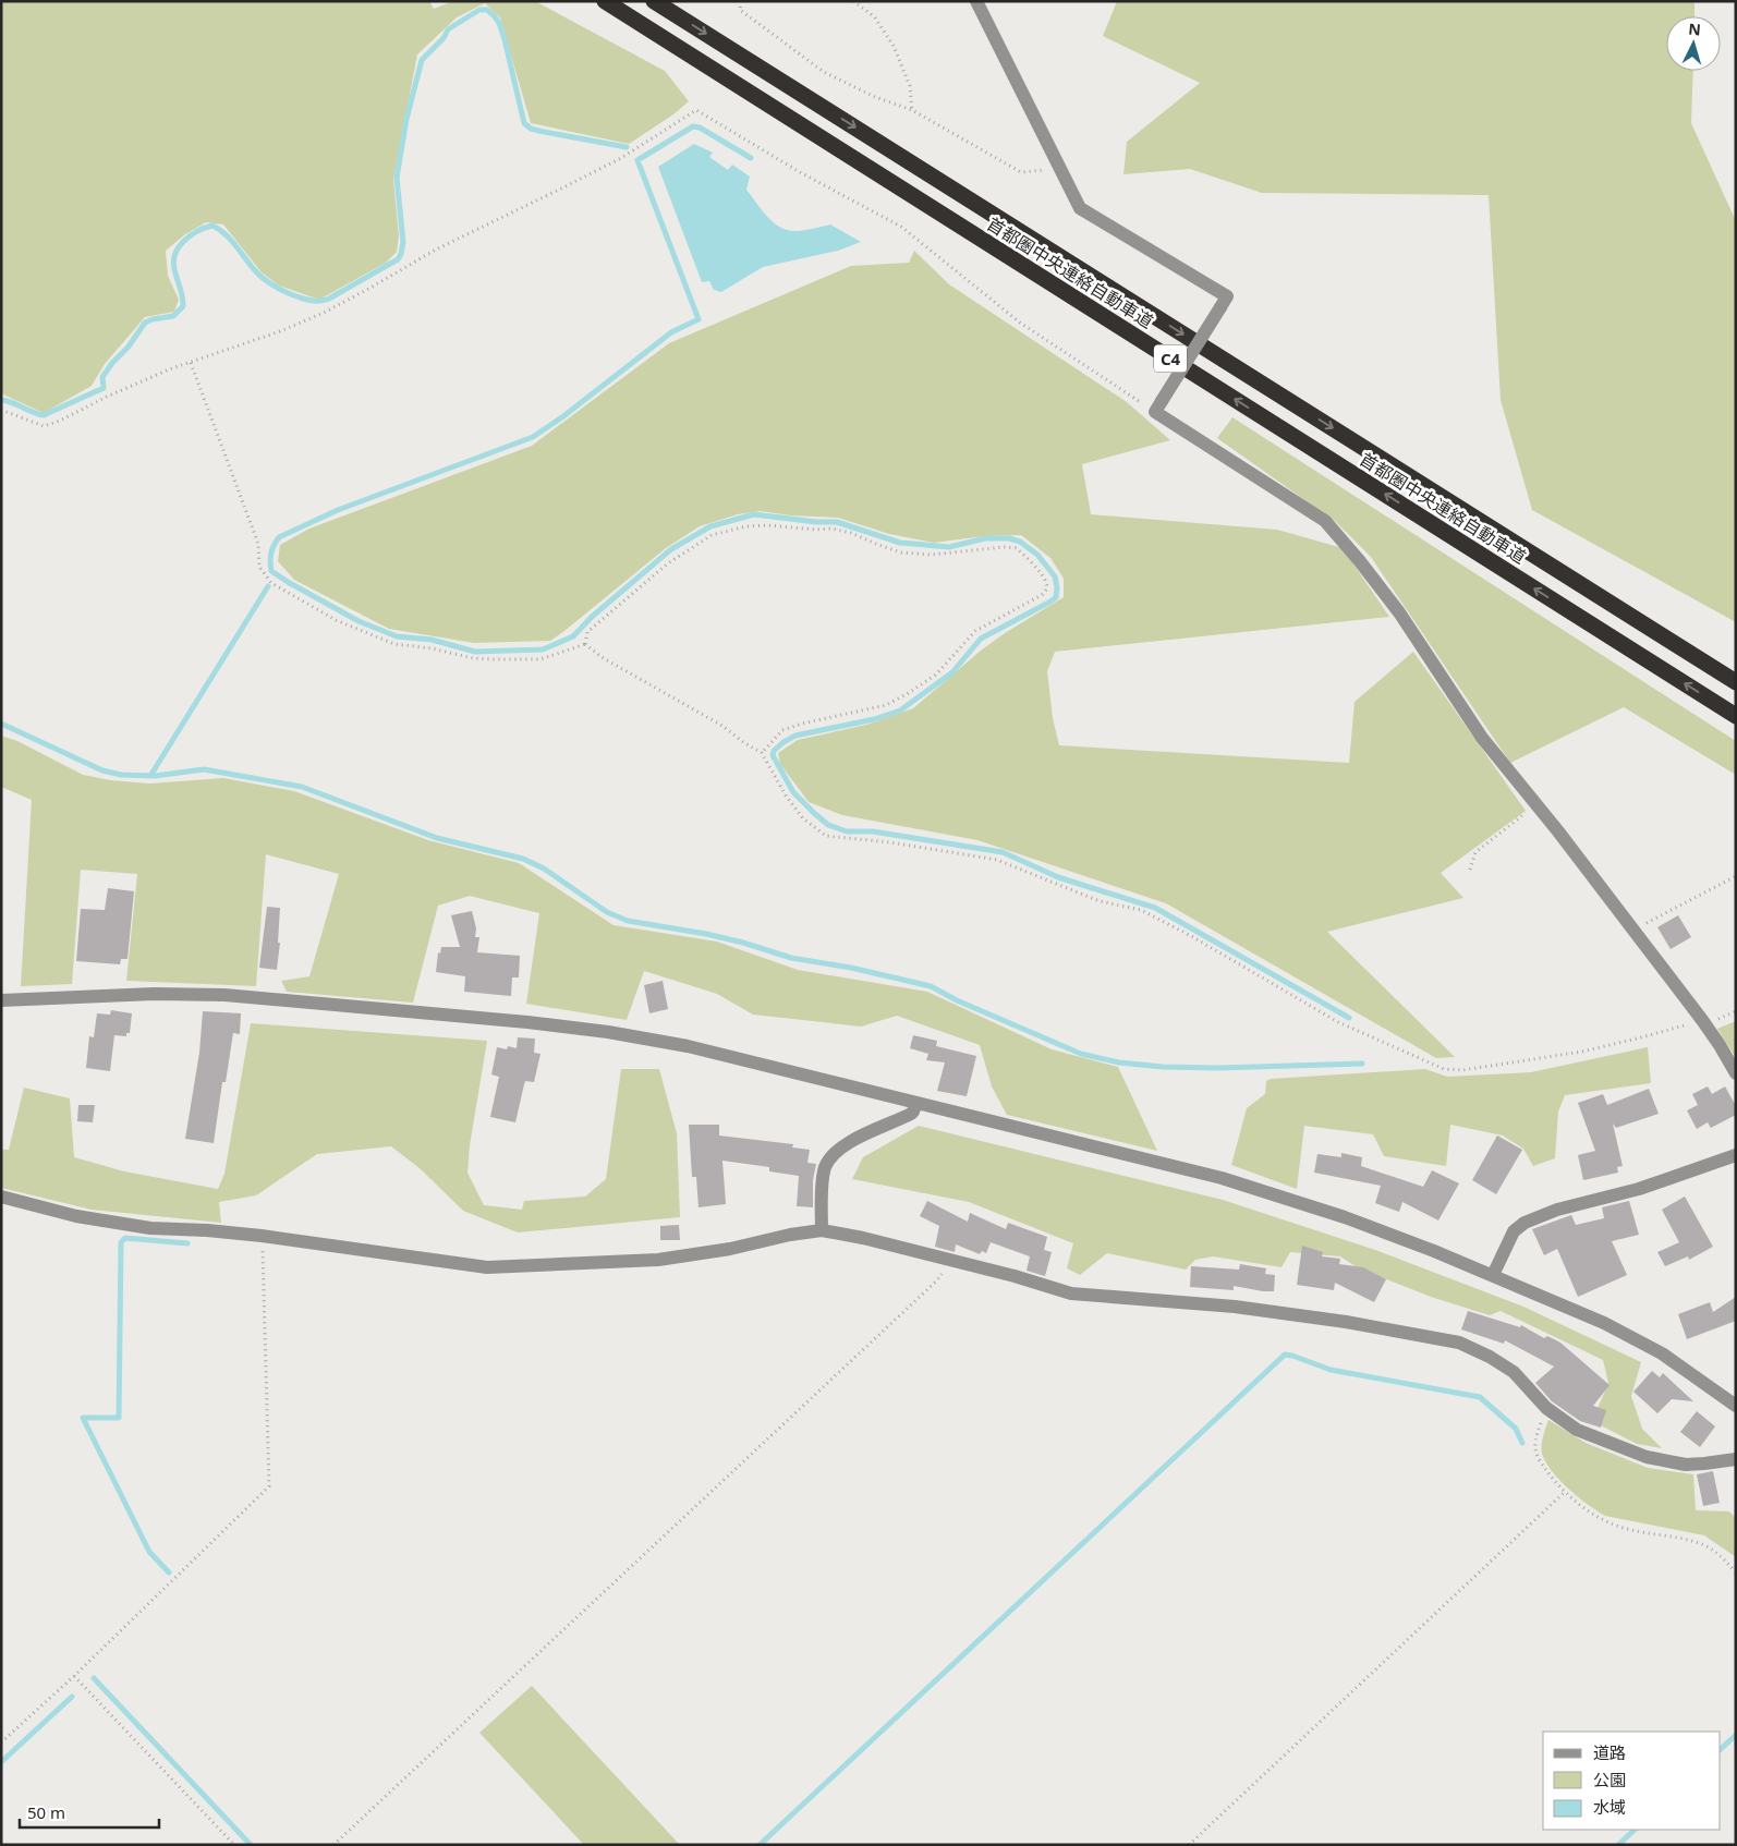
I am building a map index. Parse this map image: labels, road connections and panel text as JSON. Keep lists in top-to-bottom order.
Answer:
{
  "streets": {
    "highway": ["首都圏中央連絡自動車道", "C4"]
  },
  "legend": ["道路", "公園", "水域"],
  "scale_bar": "50 m",
  "north": "top"
}
